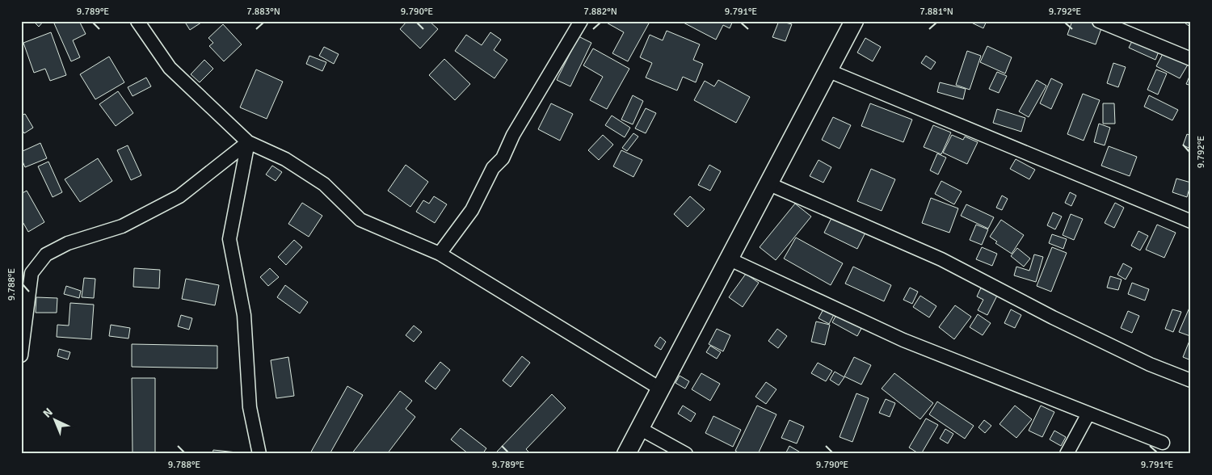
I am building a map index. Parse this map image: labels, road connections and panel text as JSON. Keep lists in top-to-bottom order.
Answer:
{
  "north": "top left",
  "coordinates": [
    "9.789°E",
    "7.883°N",
    "9.790°E",
    "7.882°N",
    "9.791°E",
    "7.881°N",
    "9.792°E",
    "9.788°E"
  ]
}
